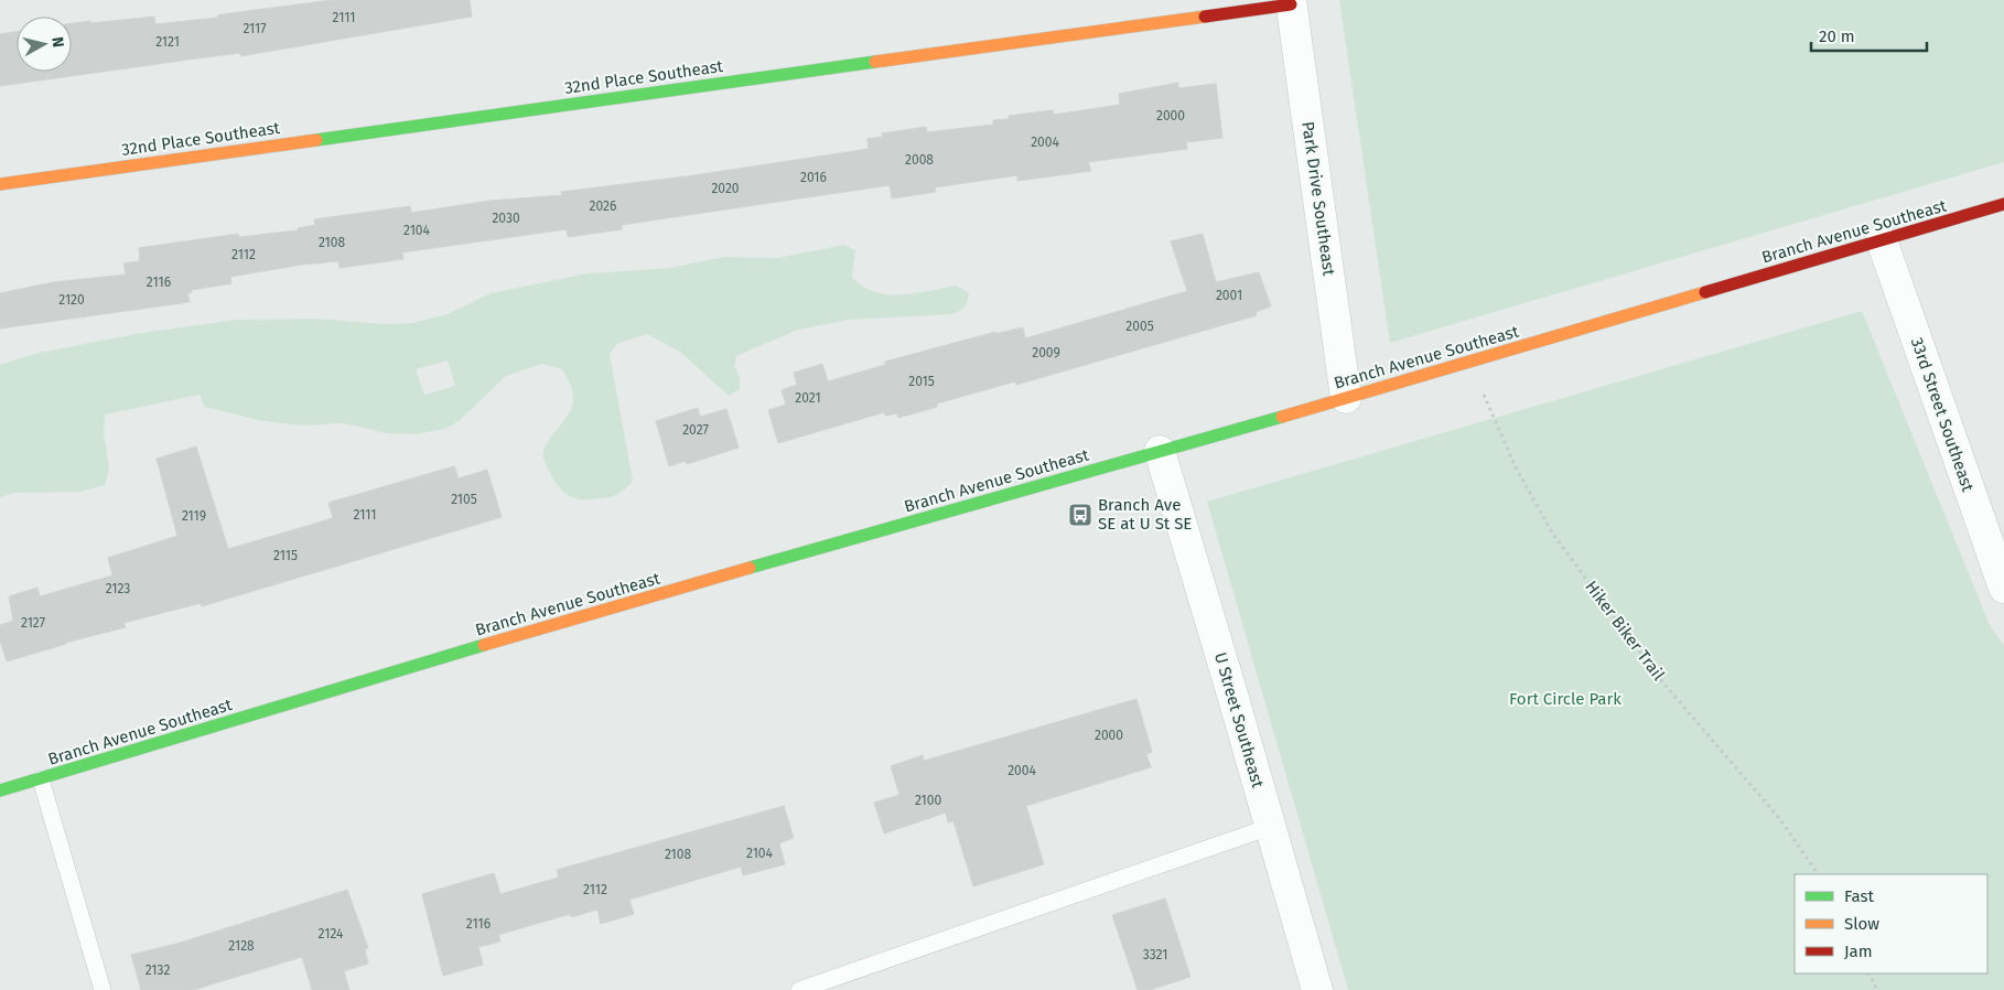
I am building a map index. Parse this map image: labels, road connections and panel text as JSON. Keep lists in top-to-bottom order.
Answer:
{
  "streets": {
    "main road": ["32nd Place Southeast", "Branch Avenue Southeast"],
    "street": ["Park Drive Southeast", "33rd Street Southeast", "U Street Southeast"],
    "path": ["Hiker Biker Trail"]
  },
  "crossings": [
    ["32nd Place Southeast", "Park Drive Southeast"],
    ["Park Drive Southeast", "Branch Avenue Southeast"],
    ["Branch Avenue Southeast", "33rd Street Southeast"],
    ["Branch Avenue Southeast", "Hiker Biker Trail"],
    ["Branch Avenue Southeast", "U Street Southeast"]
  ],
  "parks": ["Fort Circle Park"],
  "places": {
    "bus stop": ["Branch Ave SE at U St SE"]
  },
  "house_numbers": [
    "2111",
    "2117",
    "2121",
    "2000",
    "2004",
    "2008",
    "2016",
    "2020",
    "2026",
    "2030",
    "2104",
    "2108",
    "2112",
    "2116",
    "2001",
    "2120",
    "2005",
    "2009",
    "2015",
    "2021",
    "2027",
    "2105",
    "2111",
    "2119",
    "2115",
    "2123",
    "2127",
    "2000",
    "2004",
    "2100",
    "2104",
    "2108",
    "2112",
    "2116",
    "2124",
    "2128",
    "3321",
    "2132"
  ],
  "legend": ["Fast", "Slow", "Jam"],
  "scale_bar": "20 m",
  "north": "right"
}
